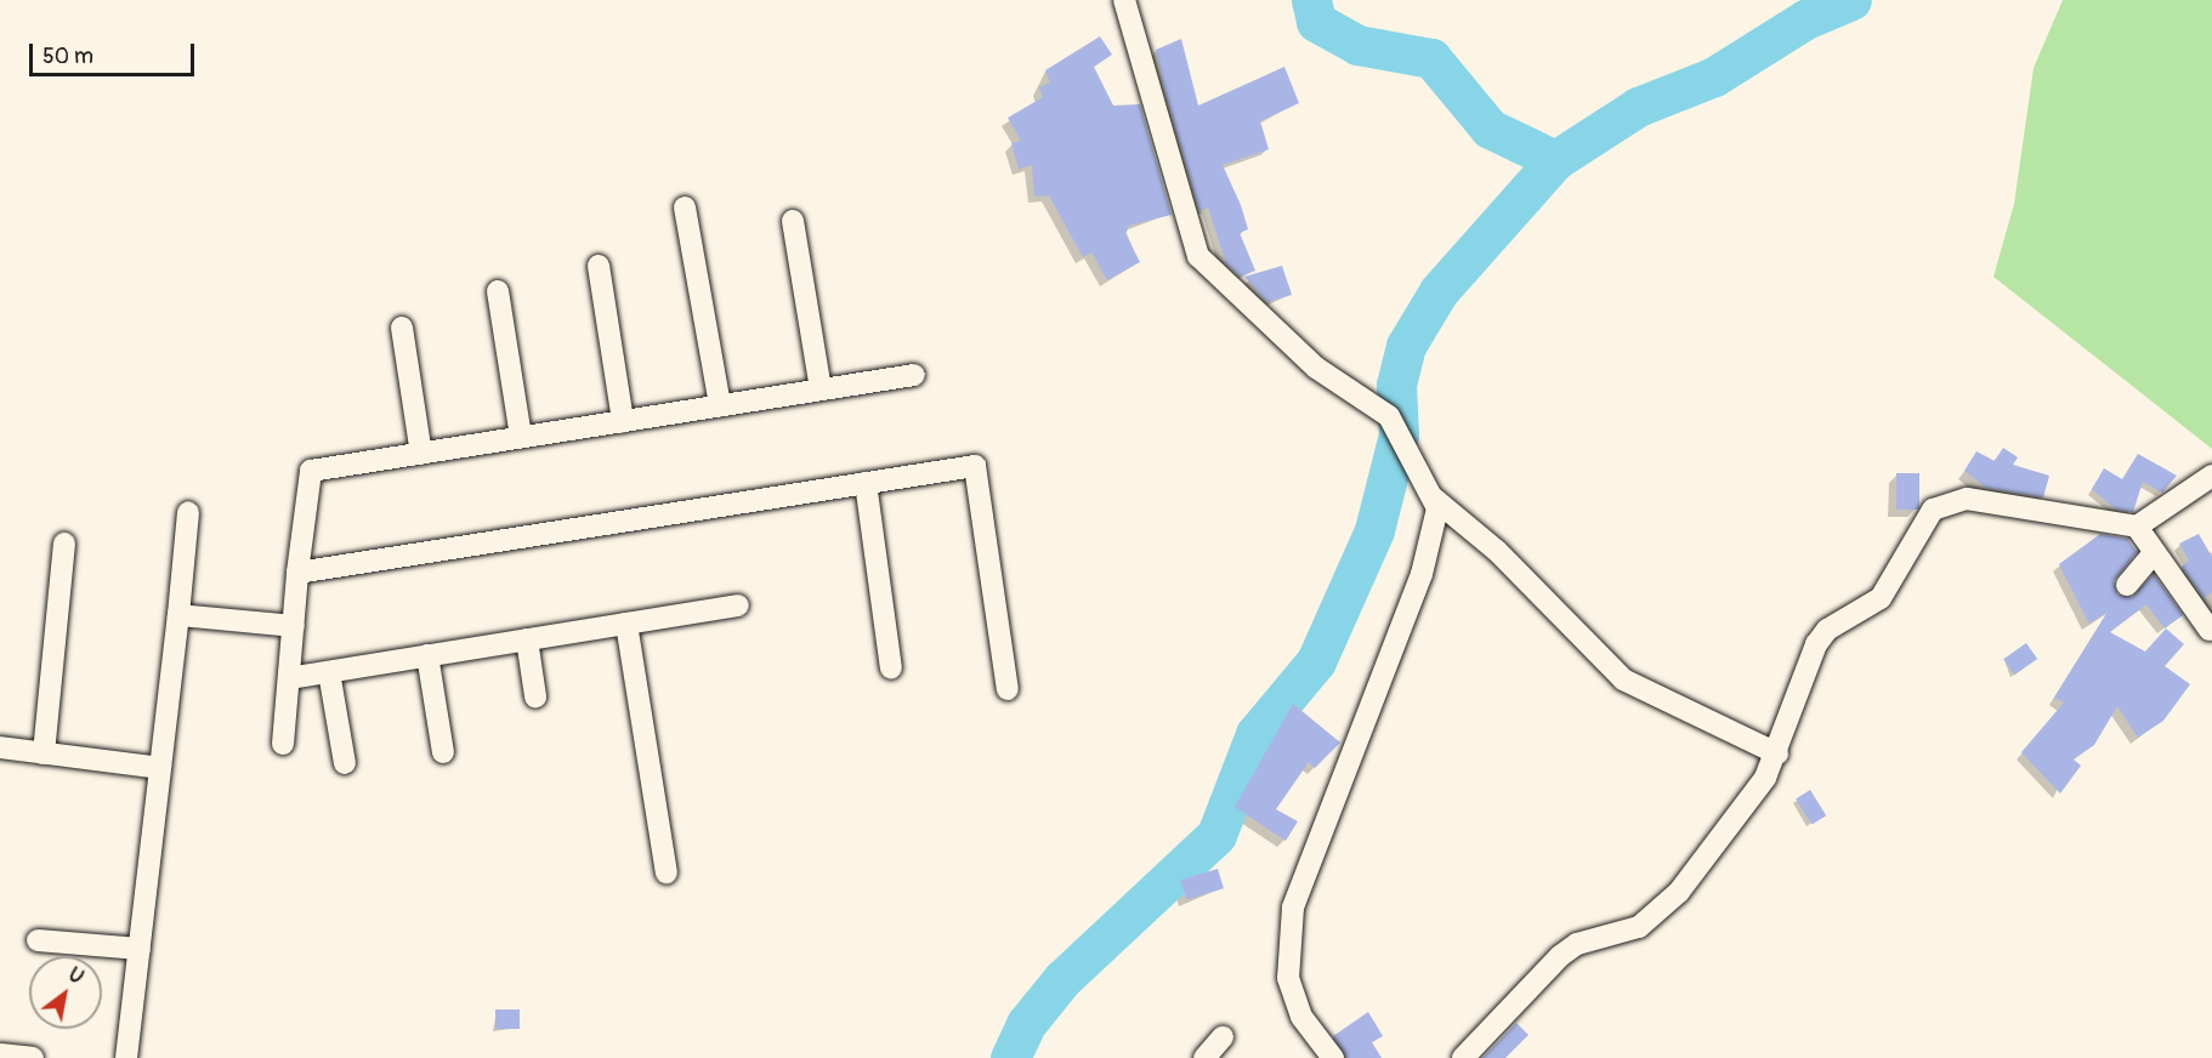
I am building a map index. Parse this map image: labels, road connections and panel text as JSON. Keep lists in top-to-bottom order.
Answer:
{
  "scale_bar": "50 m",
  "north": "top right"
}
